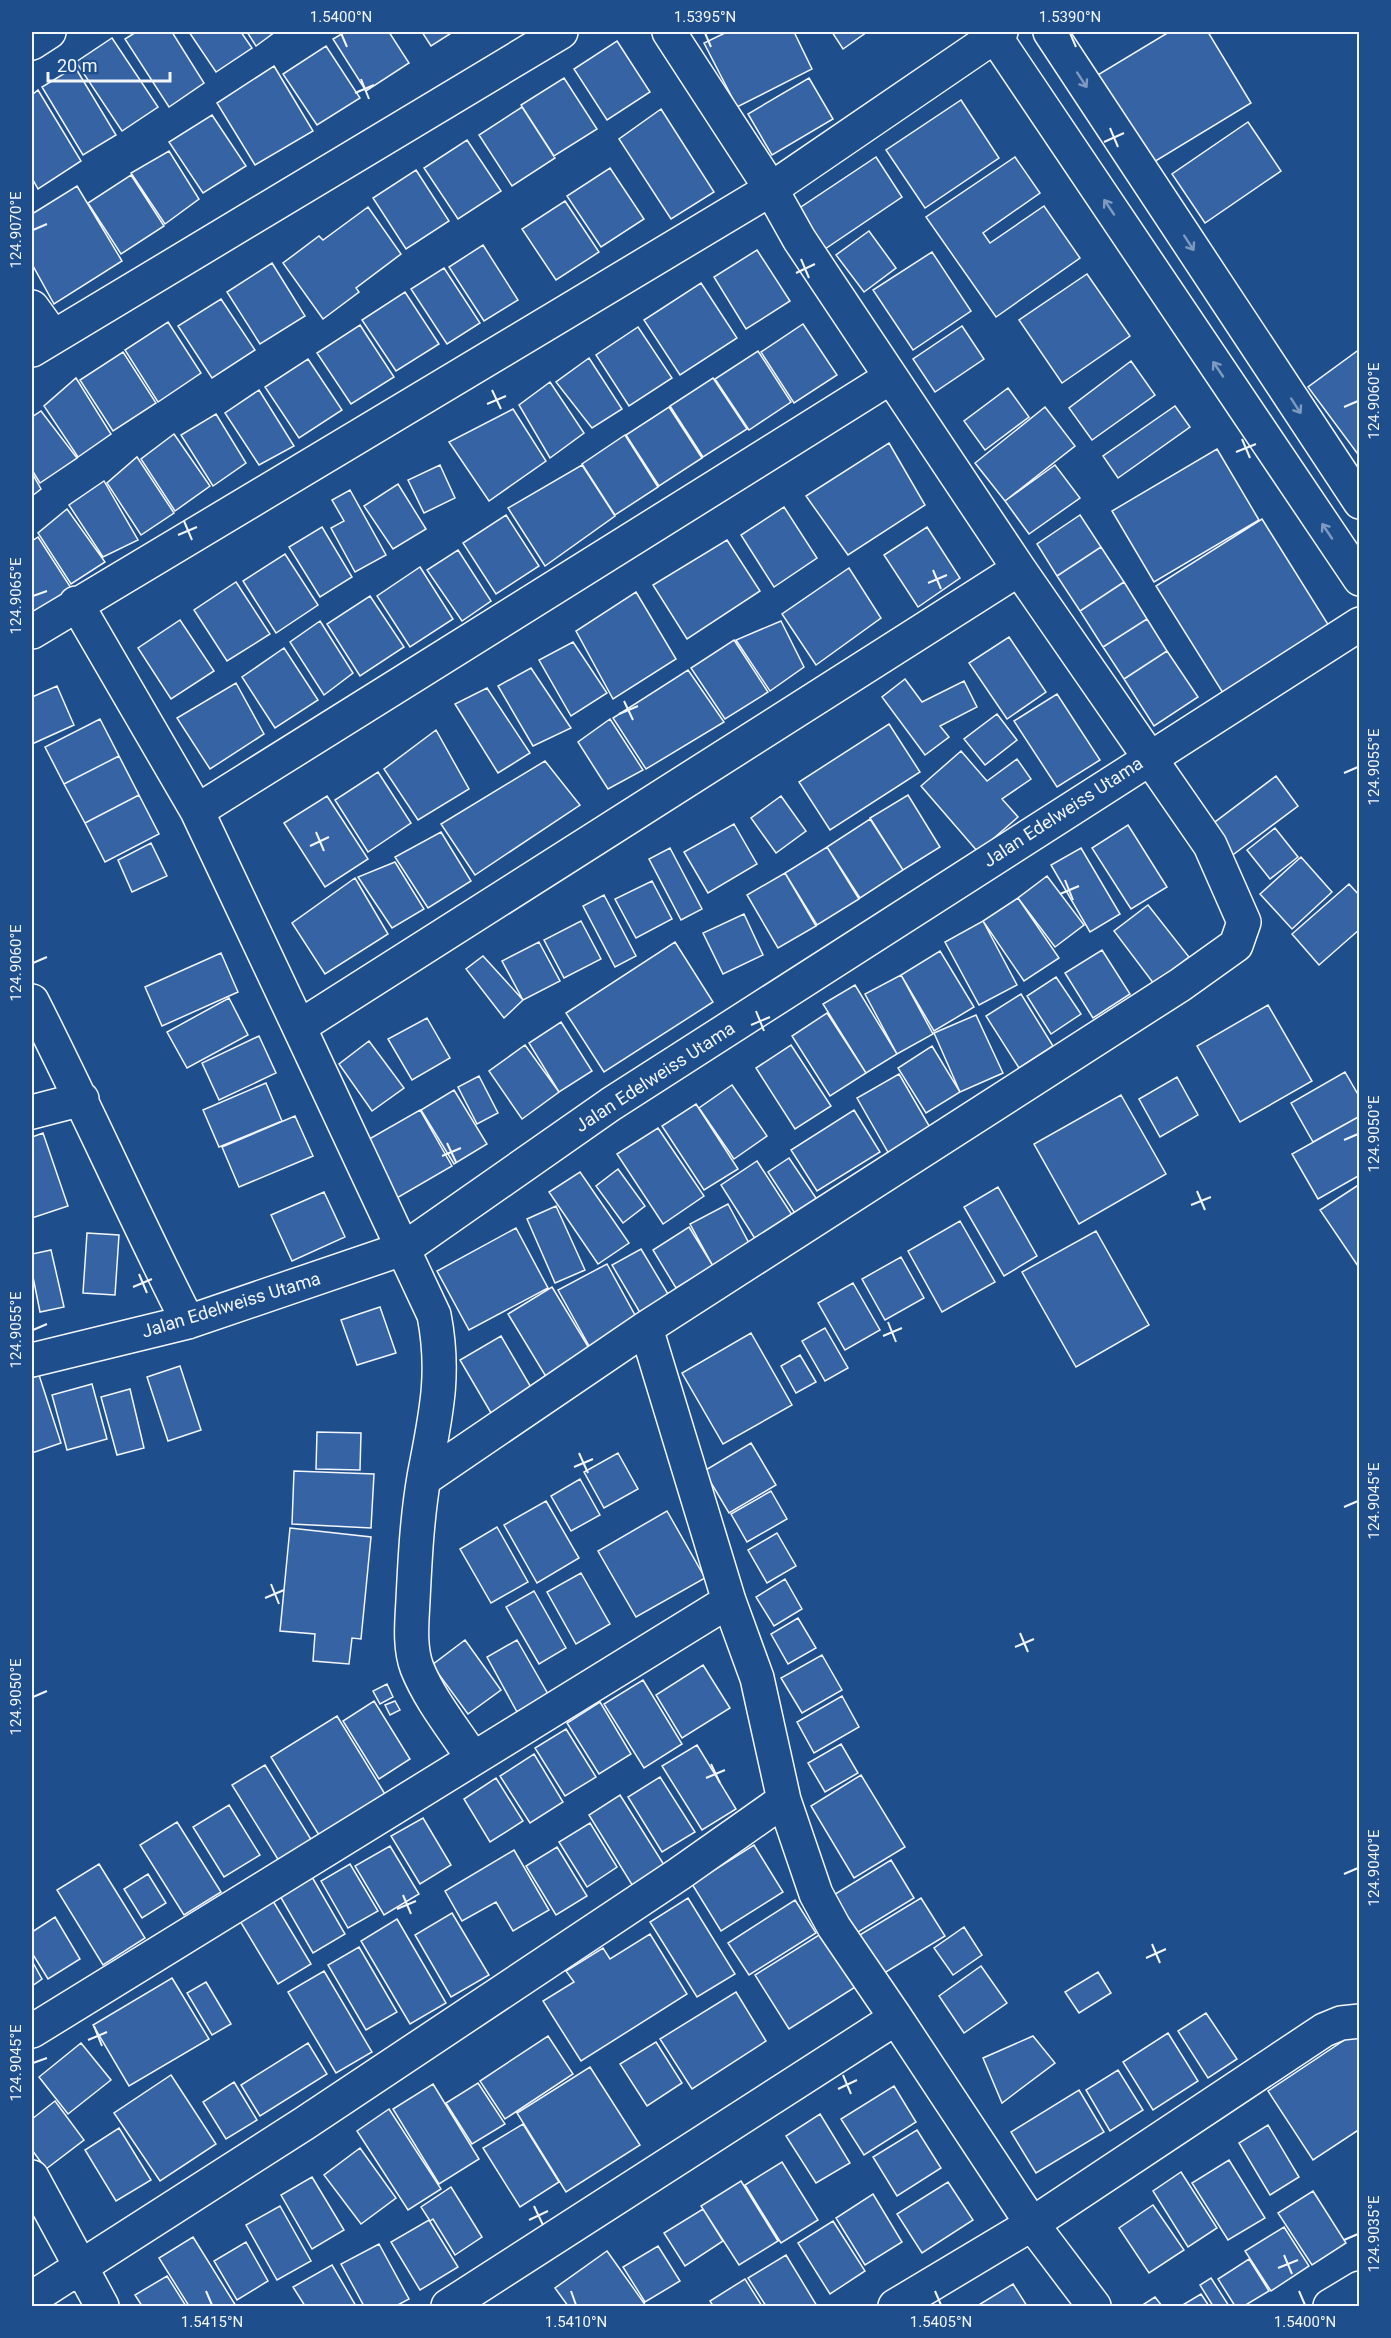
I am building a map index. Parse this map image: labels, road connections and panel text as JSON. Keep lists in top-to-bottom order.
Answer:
{
  "streets": {
    "street": ["Jalan Edelweiss Utama"]
  },
  "scale_bar": "20 m",
  "coordinates": [
    "1.5400°N",
    "1.5395°N",
    "1.5390°N",
    "124.9070°E",
    "124.9060°E",
    "124.9065°E",
    "124.9055°E",
    "124.9050°E",
    "124.9045°E",
    "124.9040°E",
    "124.9035°E",
    "1.5415°N",
    "1.5410°N",
    "1.5405°N"
  ]
}
